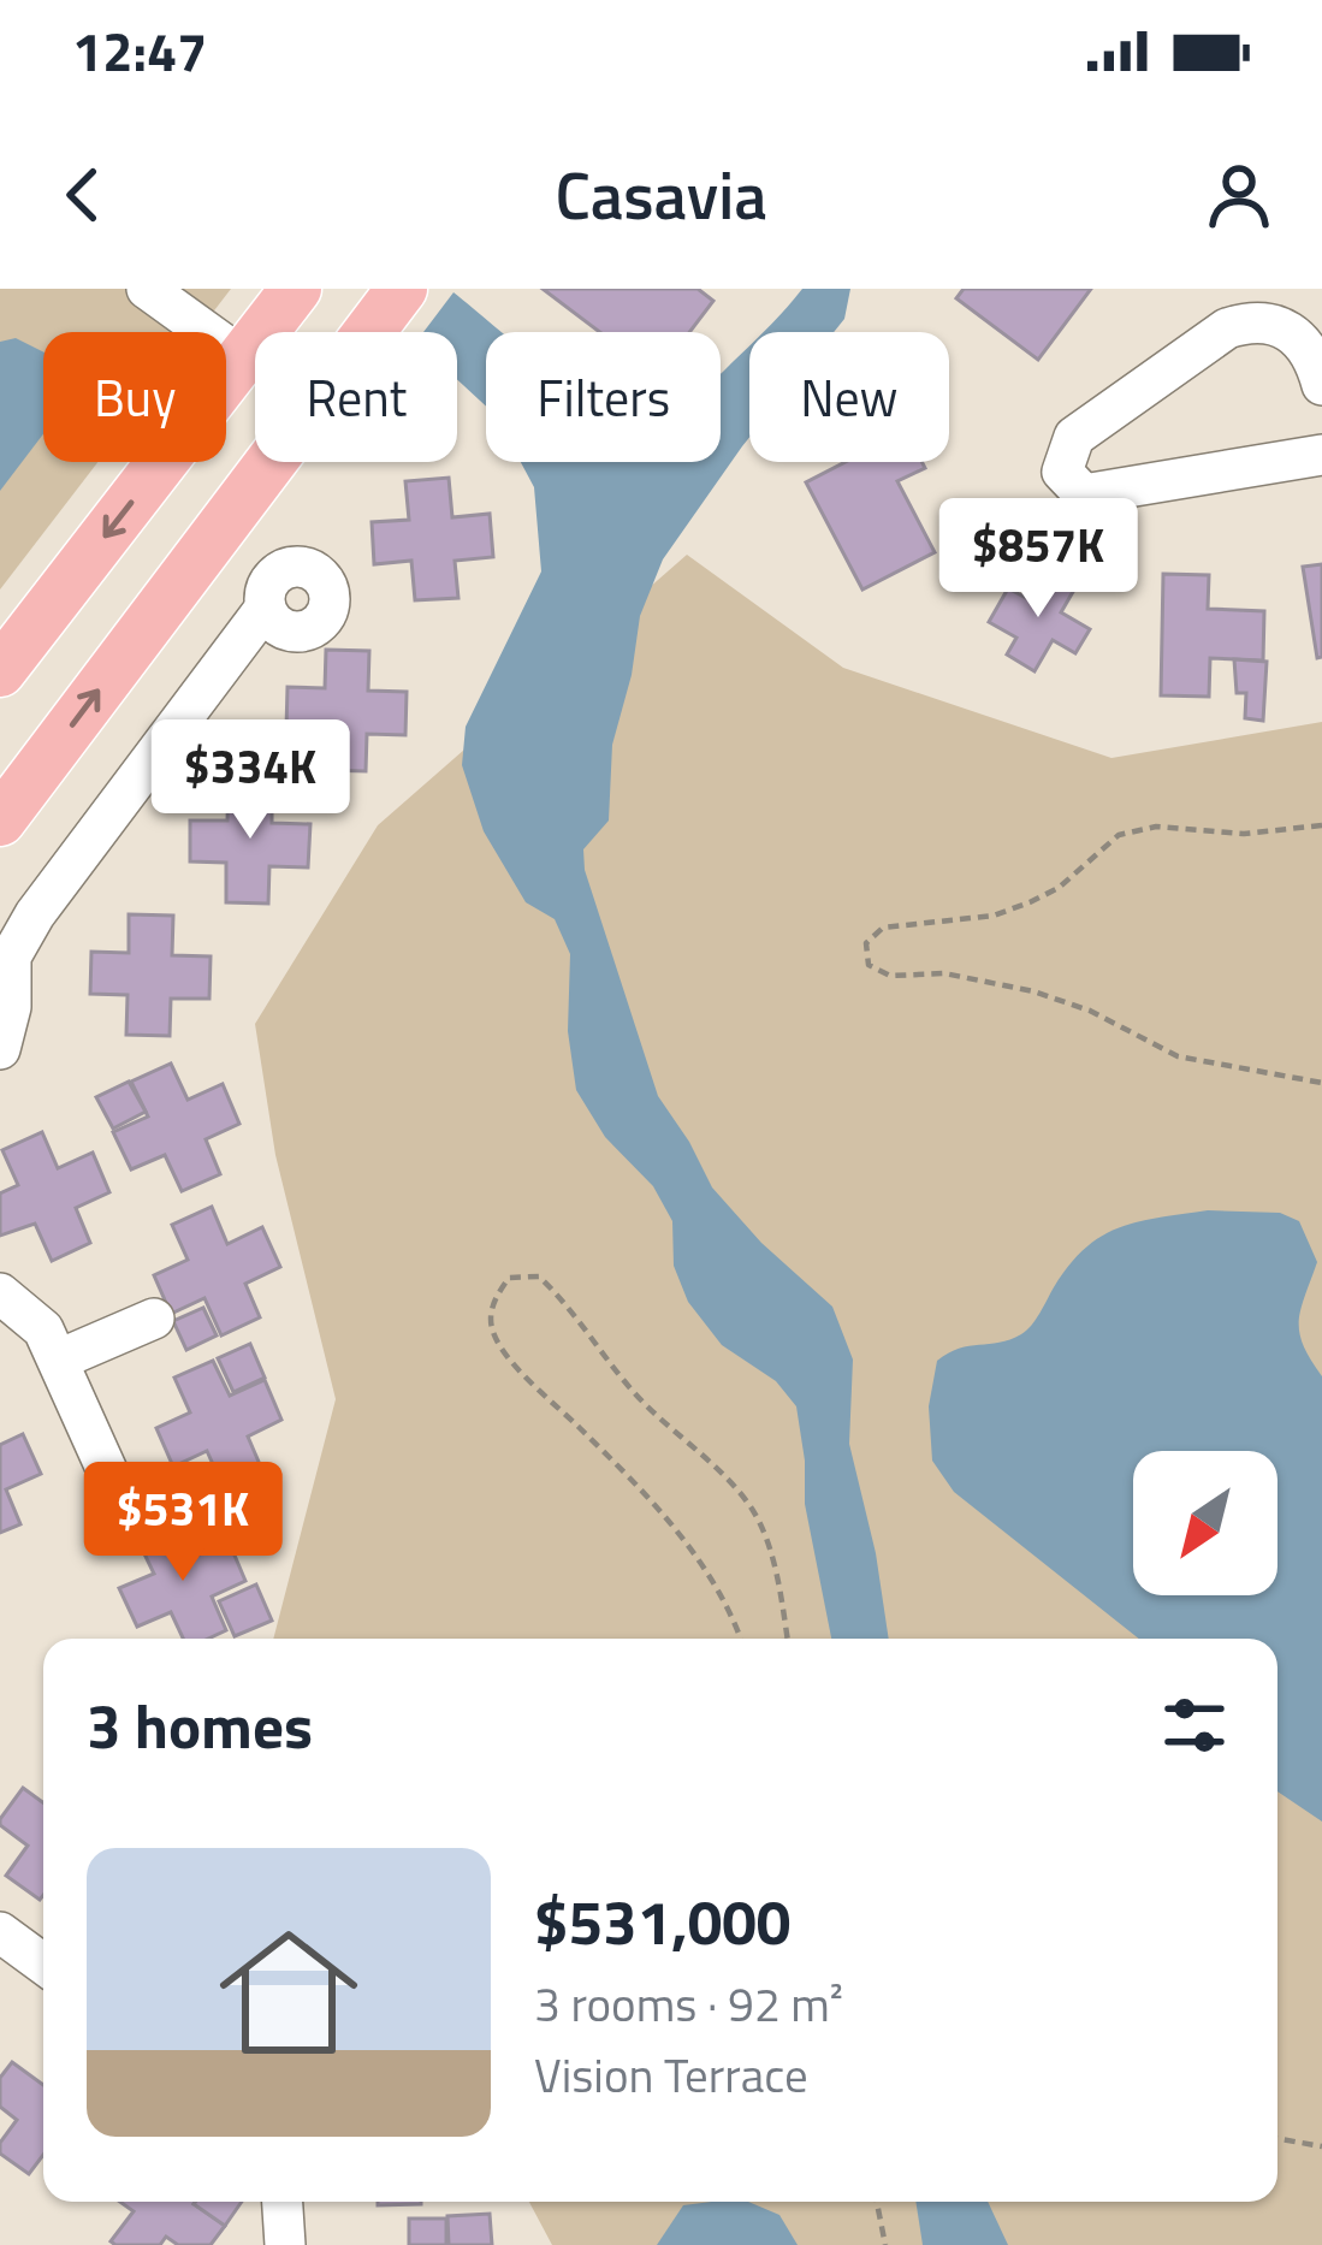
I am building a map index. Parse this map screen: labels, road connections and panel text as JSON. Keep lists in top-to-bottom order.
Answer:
{
  "north": "bottom left",
  "page": {
    "status": "12:47",
    "header": "Casavia",
    "chip": [
      "Buy",
      "Rent",
      "Filters",
      "New"
    ],
    "price": ["$857K", "$334K", "$531K"],
    "heading": "3 homes",
    "list": [
      {
        "name": "$531,000",
        "note": "3 rooms · 92 m² · Vision Terrace"
      }
    ]
  }
}
